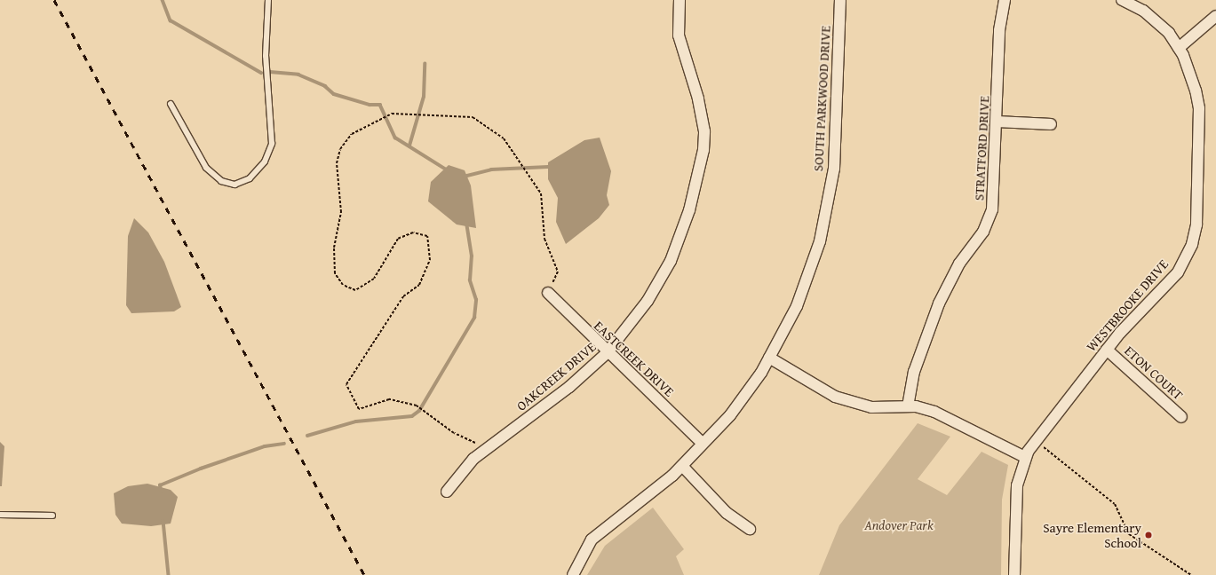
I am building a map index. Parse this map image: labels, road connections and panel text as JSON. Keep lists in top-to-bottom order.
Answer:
{
  "streets": {
    "street": [
      "SOUTH PARKWOOD DRIVE",
      "STRATFORD DRIVE",
      "WESTBROOKE DRIVE",
      "EASTCREEK DRIVE",
      "ETON COURT",
      "OAKCREEK DRIVE"
    ]
  },
  "crossings": [
    ["SOUTH PARKWOOD DRIVE", "EASTCREEK DRIVE"],
    ["WESTBROOKE DRIVE", "ETON COURT"],
    ["EASTCREEK DRIVE", "OAKCREEK DRIVE"]
  ],
  "parks": ["Andover Park"],
  "places": ["Sayre Elementary School"]
}
